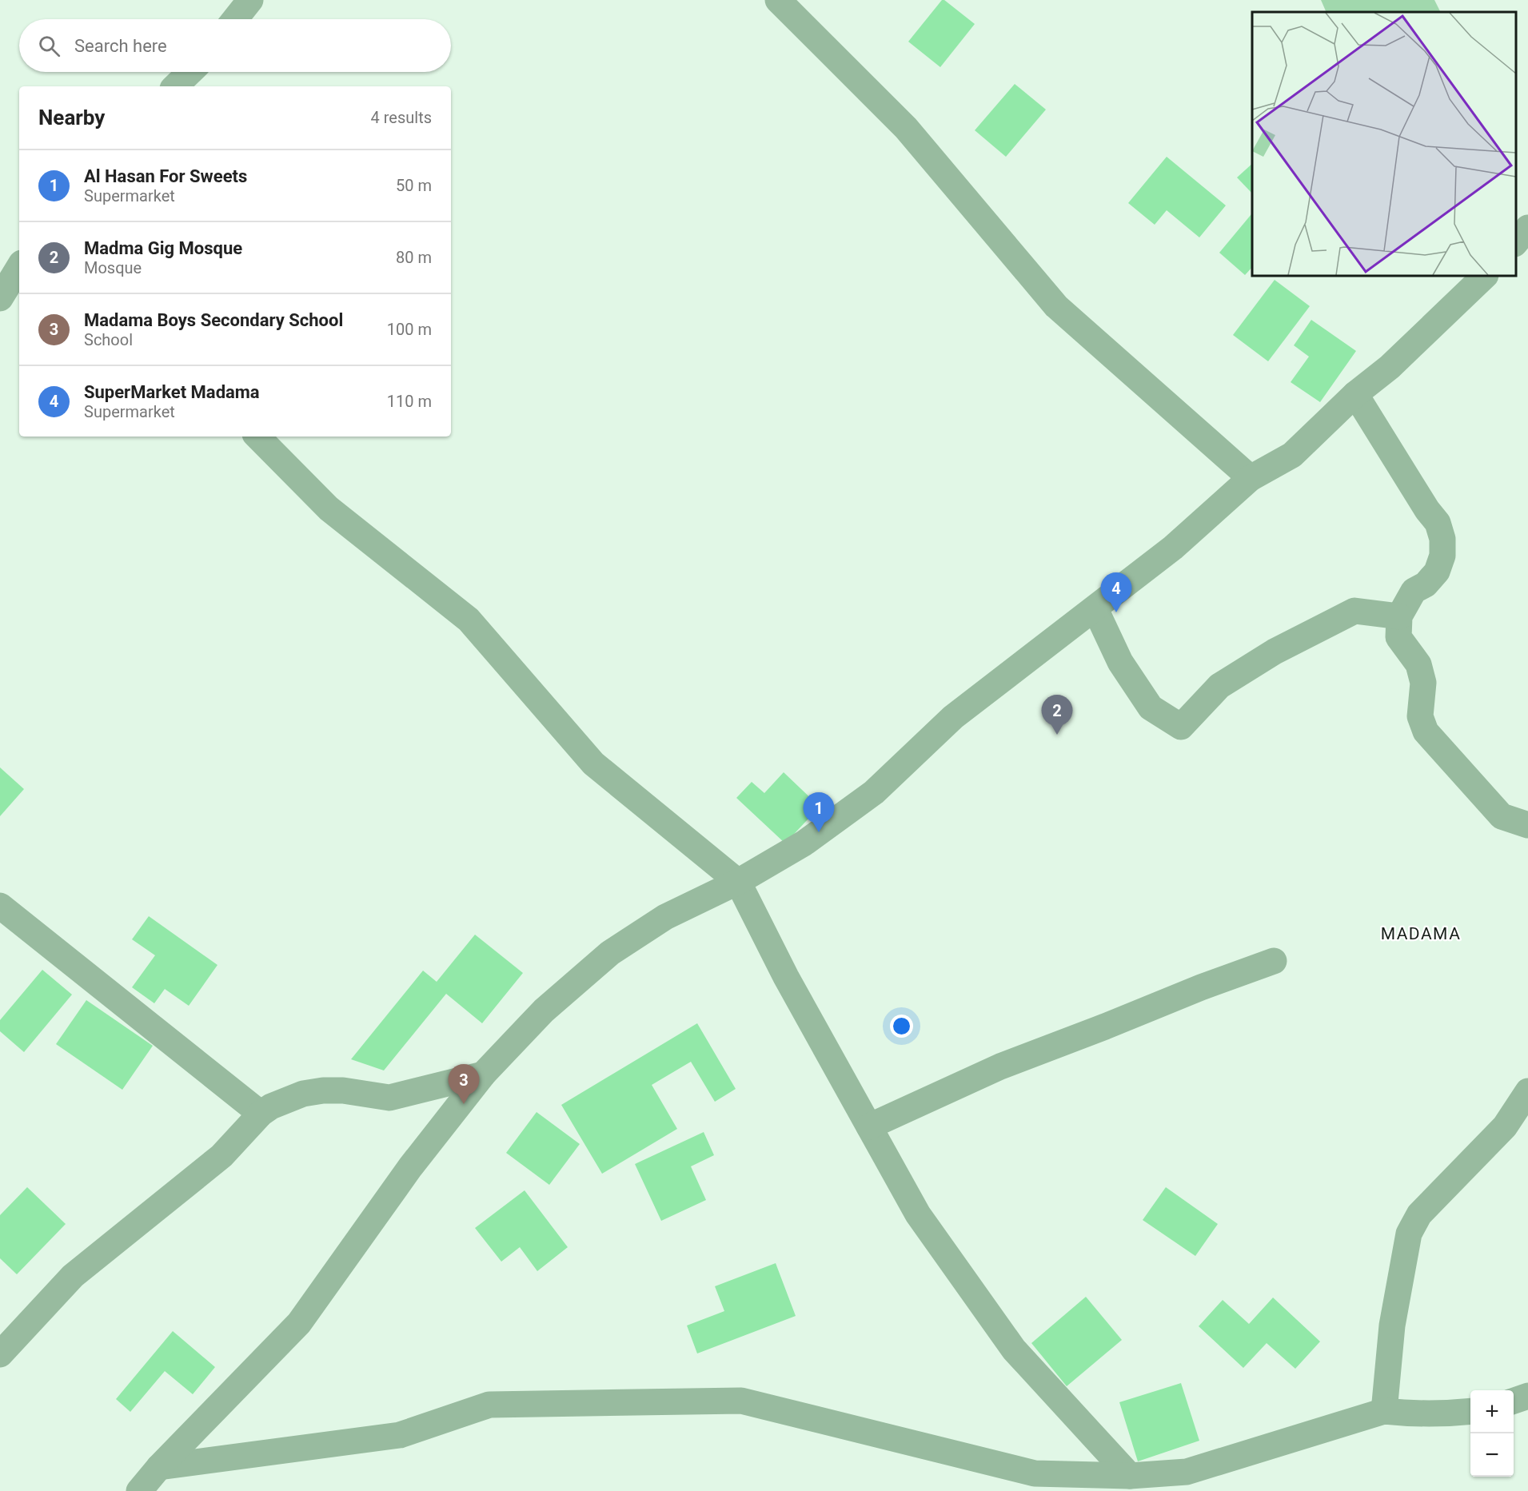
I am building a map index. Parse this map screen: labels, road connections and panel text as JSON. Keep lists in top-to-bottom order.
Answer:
{
  "districts": ["MADAMA"],
  "page": {
    "search": "Search here",
    "heading": ["Nearby", "4 results"],
    "list": [
      {
        "mark": "1",
        "name": "Al Hasan For Sweets",
        "note": "Supermarket",
        "value": "50 m"
      },
      {
        "mark": "2",
        "name": "Madma Gig Mosque",
        "note": "Mosque",
        "value": "80 m"
      },
      {
        "mark": "3",
        "name": "Madama Boys Secondary School",
        "note": "School",
        "value": "100 m"
      },
      {
        "mark": "4",
        "name": "SuperMarket Madama",
        "note": "Supermarket",
        "value": "110 m"
      }
    ],
    "pins": [
      "4",
      "2",
      "1",
      "3"
    ],
    "map_buttons": ["+", "−"]
  }
}
